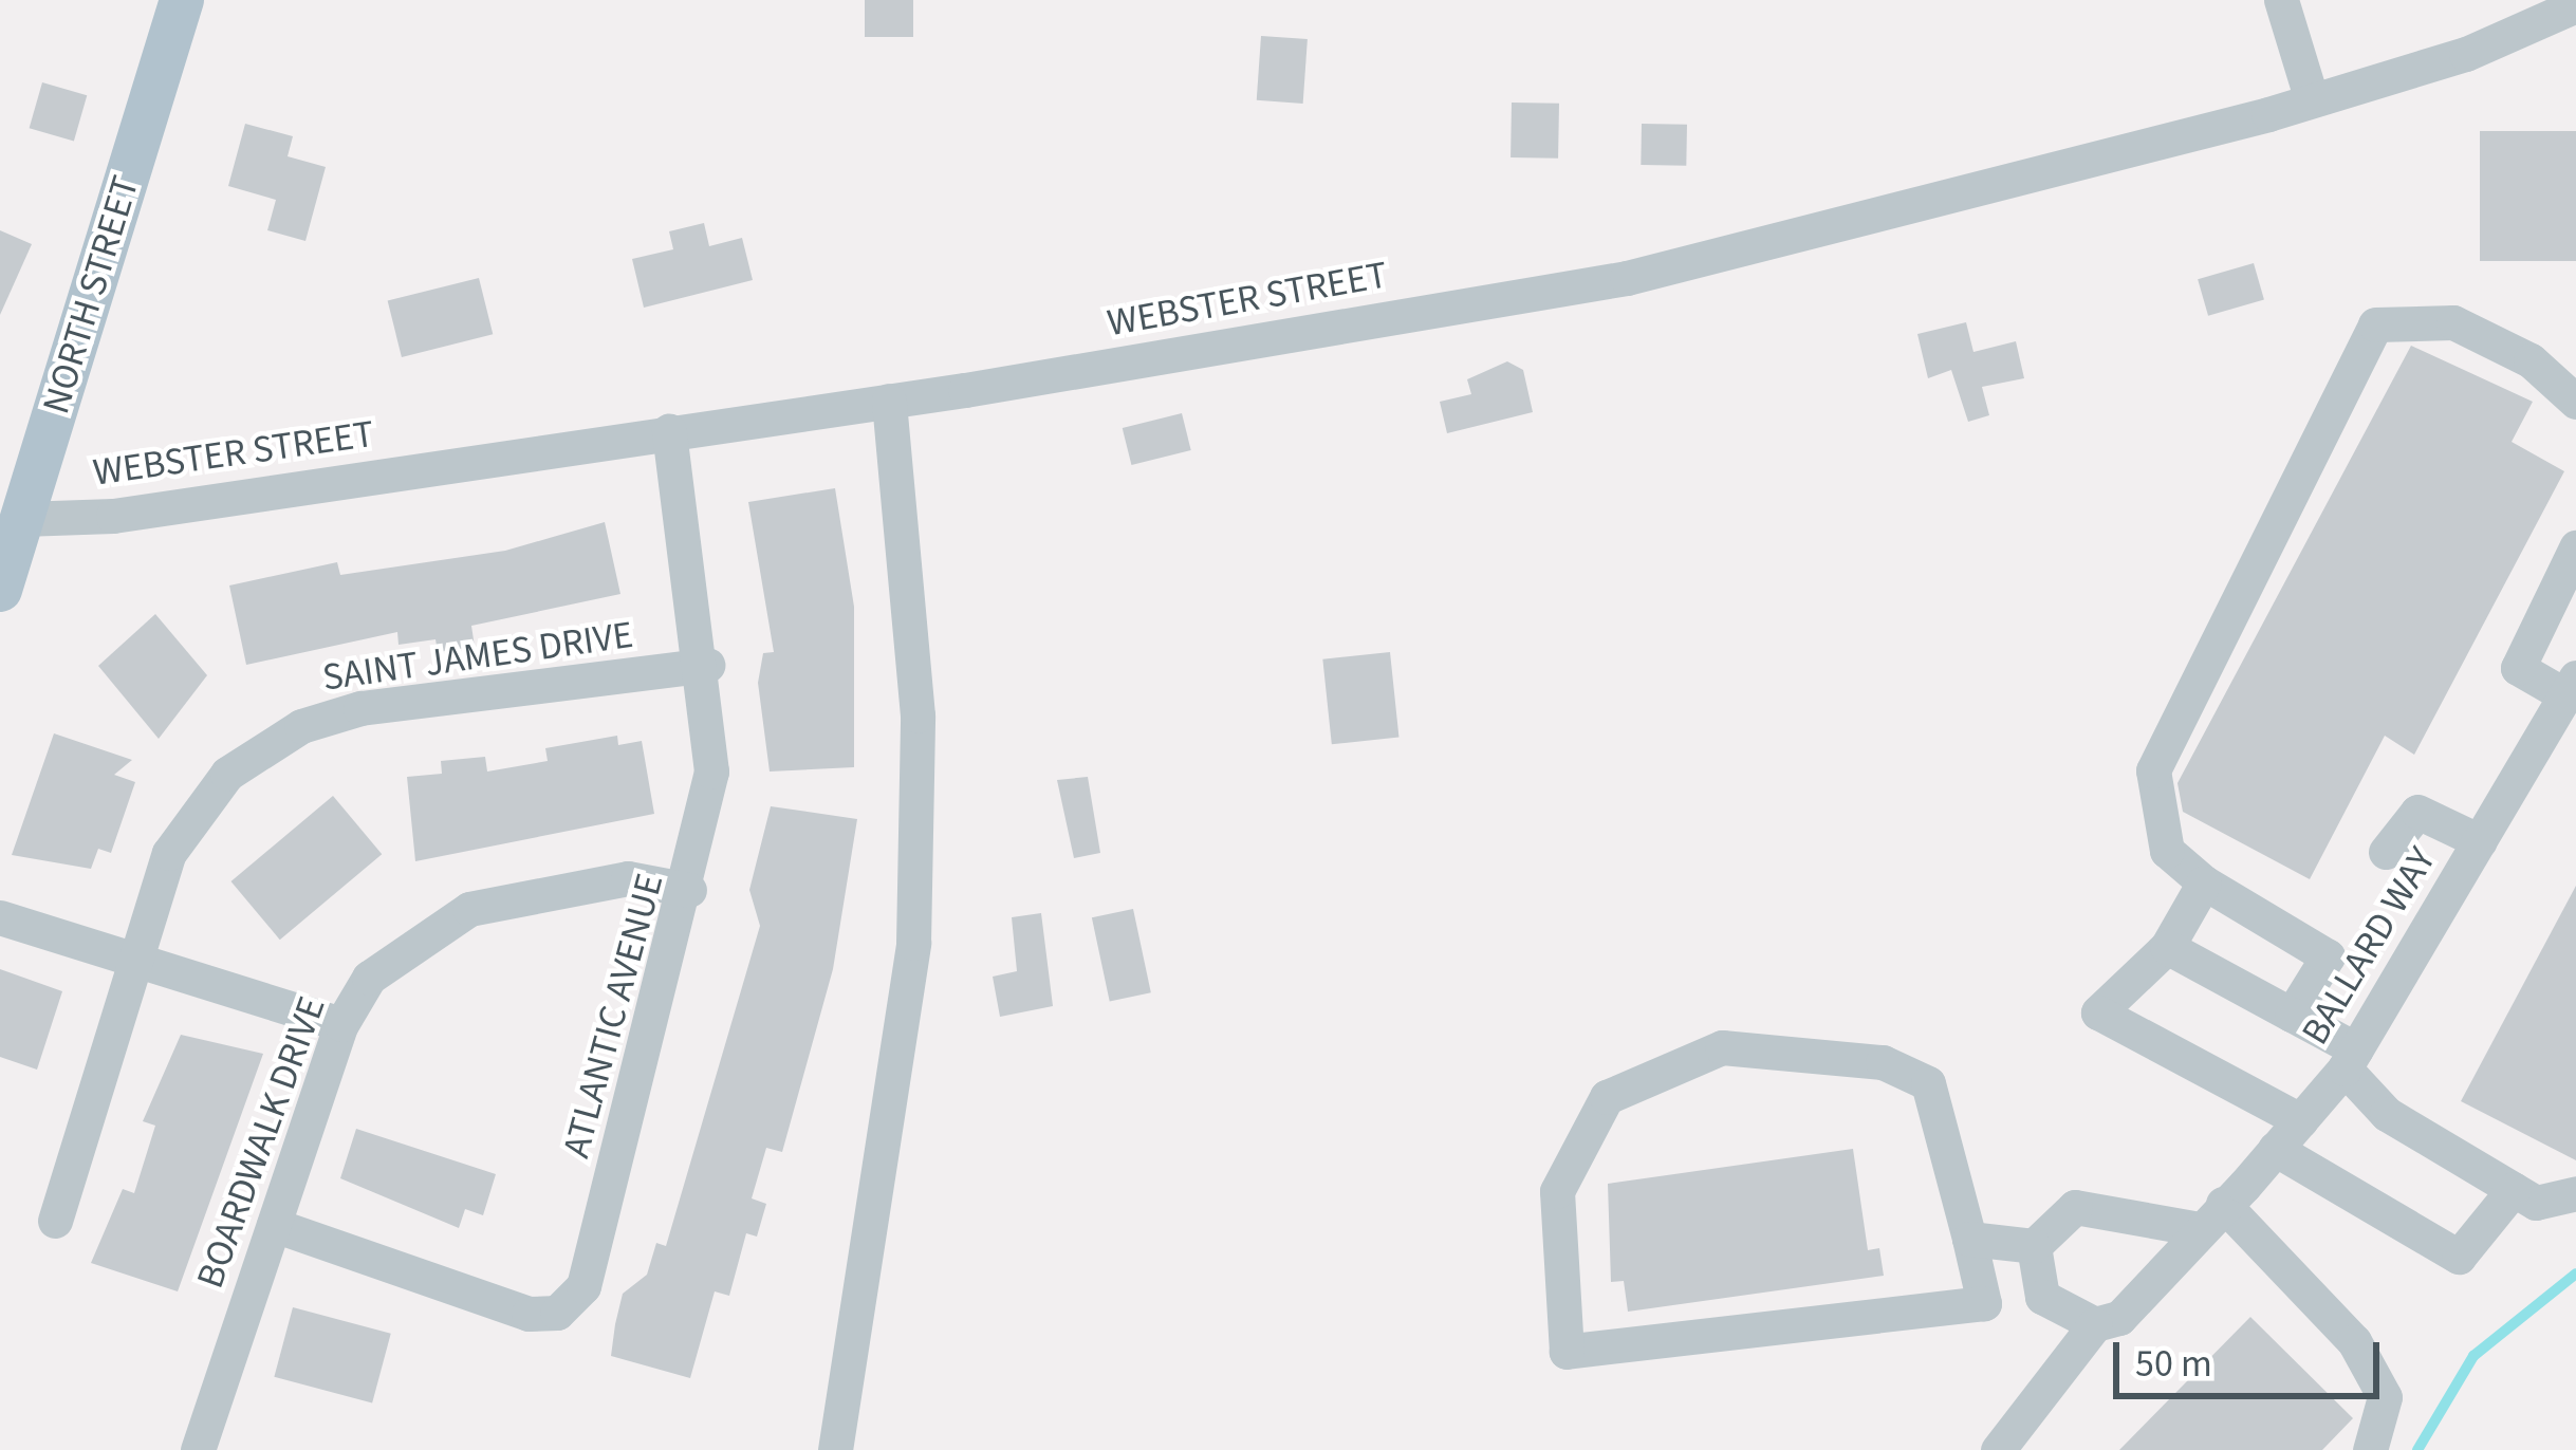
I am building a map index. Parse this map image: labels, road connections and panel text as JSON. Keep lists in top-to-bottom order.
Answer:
{
  "streets": {
    "main road": ["NORTH STREET"],
    "street": [
      "WEBSTER STREET",
      "SAINT JAMES DRIVE",
      "BALLARD WAY",
      "ATLANTIC AVENUE",
      "BOARDWALK DRIVE"
    ]
  },
  "crossings": [
    ["NORTH STREET", "WEBSTER STREET"],
    ["WEBSTER STREET", "ATLANTIC AVENUE"],
    ["SAINT JAMES DRIVE", "ATLANTIC AVENUE"],
    ["ATLANTIC AVENUE", "BOARDWALK DRIVE"]
  ],
  "scale_bar": "50 m"
}
